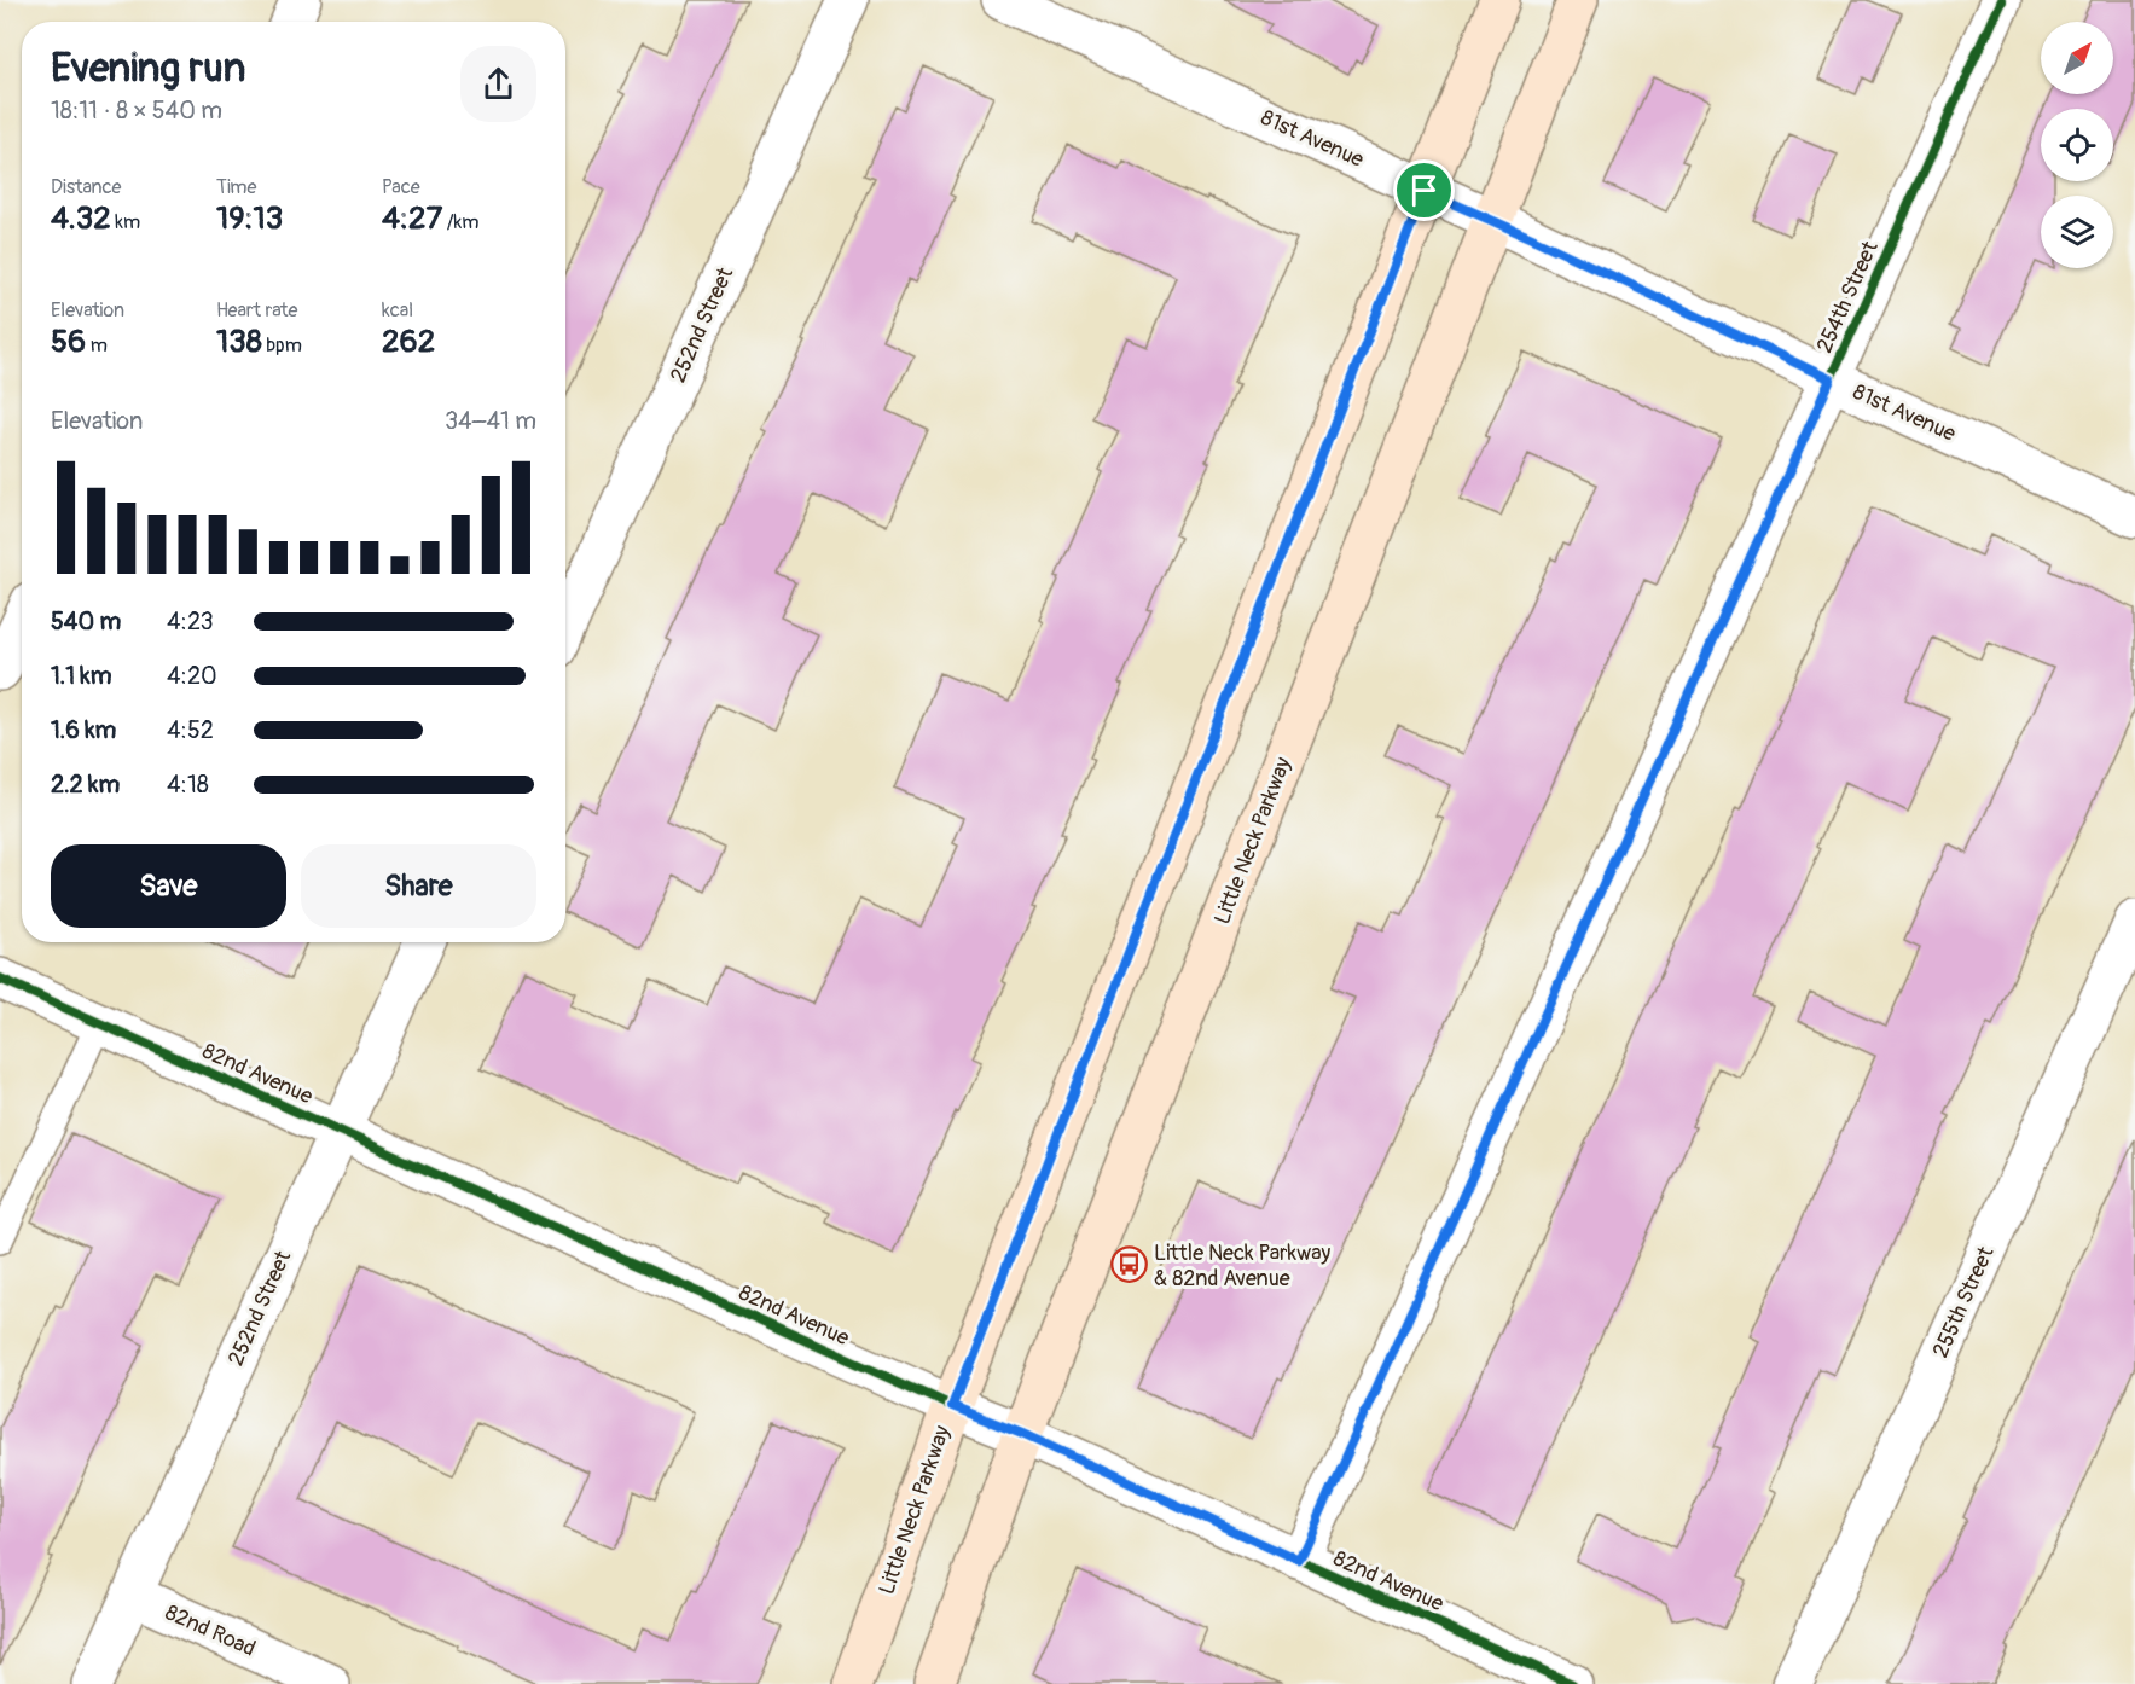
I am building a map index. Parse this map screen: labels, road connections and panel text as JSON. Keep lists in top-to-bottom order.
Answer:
{
  "streets": {
    "main road": ["Little Neck Parkway"],
    "street": [
      "81st Avenue",
      "254th Street",
      "252nd Street",
      "82nd Avenue",
      "255th Street",
      "82nd Road"
    ]
  },
  "crossings": [
    ["81st Avenue", "254th Street"],
    ["81st Avenue", "Little Neck Parkway"],
    ["254th Street", "82nd Avenue"],
    ["252nd Street", "82nd Avenue"],
    ["252nd Street", "82nd Road"],
    ["Little Neck Parkway", "82nd Avenue"]
  ],
  "places": {
    "bus stop": ["Little Neck Parkway & 82nd Avenue"]
  },
  "north": "top right",
  "page": {
    "heading": ["Evening run", "18:11 · 8 × 540 m"],
    "stats": [
      ["Distance", "4.32 km"],
      ["Time", "19:13"],
      ["Pace", "4:27 /km"],
      ["Elevation", "56 m"],
      ["Heart rate", "138 bpm"],
      ["kcal", "262"]
    ],
    "chart": ["Elevation", "34–41 m"],
    "list": [
      {
        "name": "540 m",
        "note": "4:23"
      },
      {
        "name": "1.1 km",
        "note": "4:20"
      },
      {
        "name": "1.6 km",
        "note": "4:52"
      },
      {
        "name": "2.2 km",
        "note": "4:18"
      }
    ],
    "buttons": ["Save", "Share"]
  }
}
